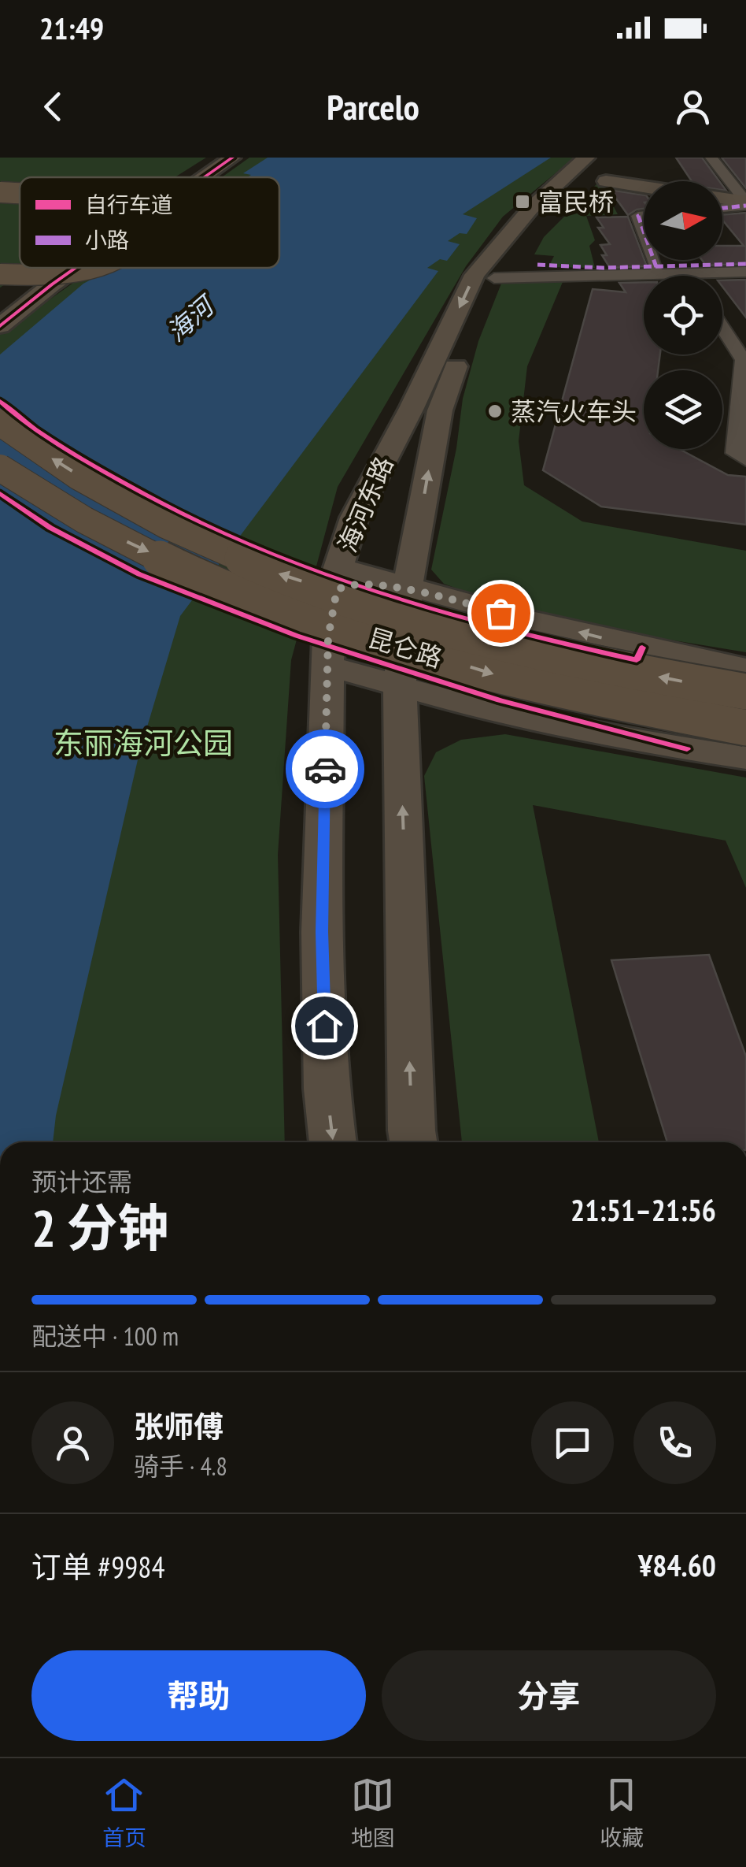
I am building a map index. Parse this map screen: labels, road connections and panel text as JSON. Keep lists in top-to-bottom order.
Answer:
{
  "streets": {
    "highway": ["昆仑路"],
    "main road": ["海河东路"]
  },
  "water": ["海河"],
  "parks": ["东丽海河公园"],
  "places": {
    "transit": ["富民桥"],
    "other": ["蒸汽火车头"]
  },
  "legend": ["自行车道", "小路"],
  "north": "right",
  "page": {
    "status": "21:49",
    "header": "Parcelo",
    "heading": ["2 分钟", "预计还需", "21:51–21:56"],
    "panel": [
      "张师傅",
      "骑手 · 4.8",
      "订单 #9984",
      "¥84.60"
    ],
    "bar": "配送中 · 100 m",
    "buttons": ["帮助", "分享"],
    "tabs": ["首页", "地图", "收藏"]
  }
}
